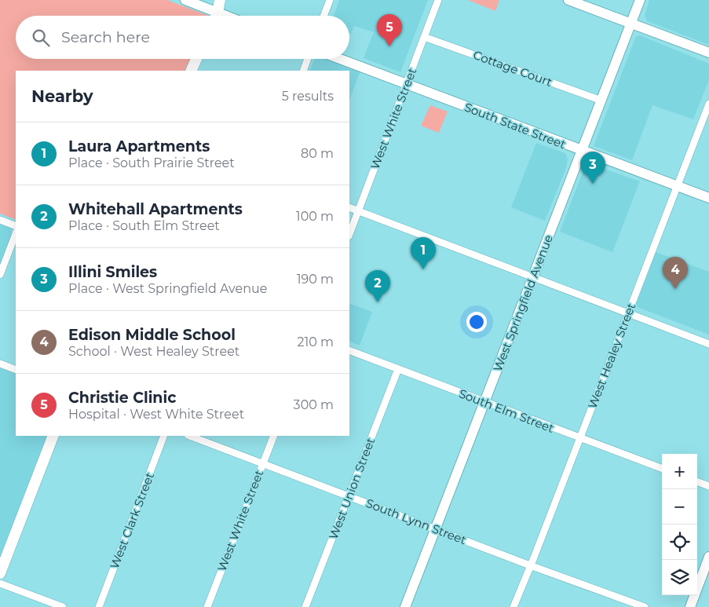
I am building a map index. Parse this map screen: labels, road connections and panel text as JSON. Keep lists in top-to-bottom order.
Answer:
{
  "streets": {
    "main road": ["South State Street", "West Springfield Avenue"],
    "street": [
      "Cottage Court",
      "West White Street",
      "West Healey Street",
      "South Elm Street",
      "West Union Street",
      "West Clark Street",
      "South Lynn Street"
    ]
  },
  "crossings": [
    ["Cottage Court", "West White Street"],
    ["Cottage Court", "West Springfield Avenue"],
    ["West White Street", "South State Street"],
    ["West White Street", "South Lynn Street"],
    ["South State Street", "West Springfield Avenue"],
    ["South State Street", "West Healey Street"],
    ["West Springfield Avenue", "South Elm Street"],
    ["West Springfield Avenue", "South Lynn Street"],
    ["West Healey Street", "South Elm Street"],
    ["West Healey Street", "South Lynn Street"],
    ["South Elm Street", "West Union Street"],
    ["West Union Street", "South Lynn Street"]
  ],
  "page": {
    "pins": [
      "5",
      "3",
      "1",
      "4",
      "2"
    ],
    "search": "Search here",
    "heading": ["Nearby", "5 results"],
    "list": [
      {
        "mark": "1",
        "name": "Laura Apartments",
        "note": "Place · South Prairie Street",
        "value": "80 m"
      },
      {
        "mark": "2",
        "name": "Whitehall Apartments",
        "note": "Place · South Elm Street",
        "value": "100 m"
      },
      {
        "mark": "3",
        "name": "Illini Smiles",
        "note": "Place · West Springfield Avenue",
        "value": "190 m"
      },
      {
        "mark": "4",
        "name": "Edison Middle School",
        "note": "School · West Healey Street",
        "value": "210 m"
      },
      {
        "mark": "5",
        "name": "Christie Clinic",
        "note": "Hospital · West White Street",
        "value": "300 m"
      }
    ],
    "map_buttons": ["+", "−"]
  }
}
